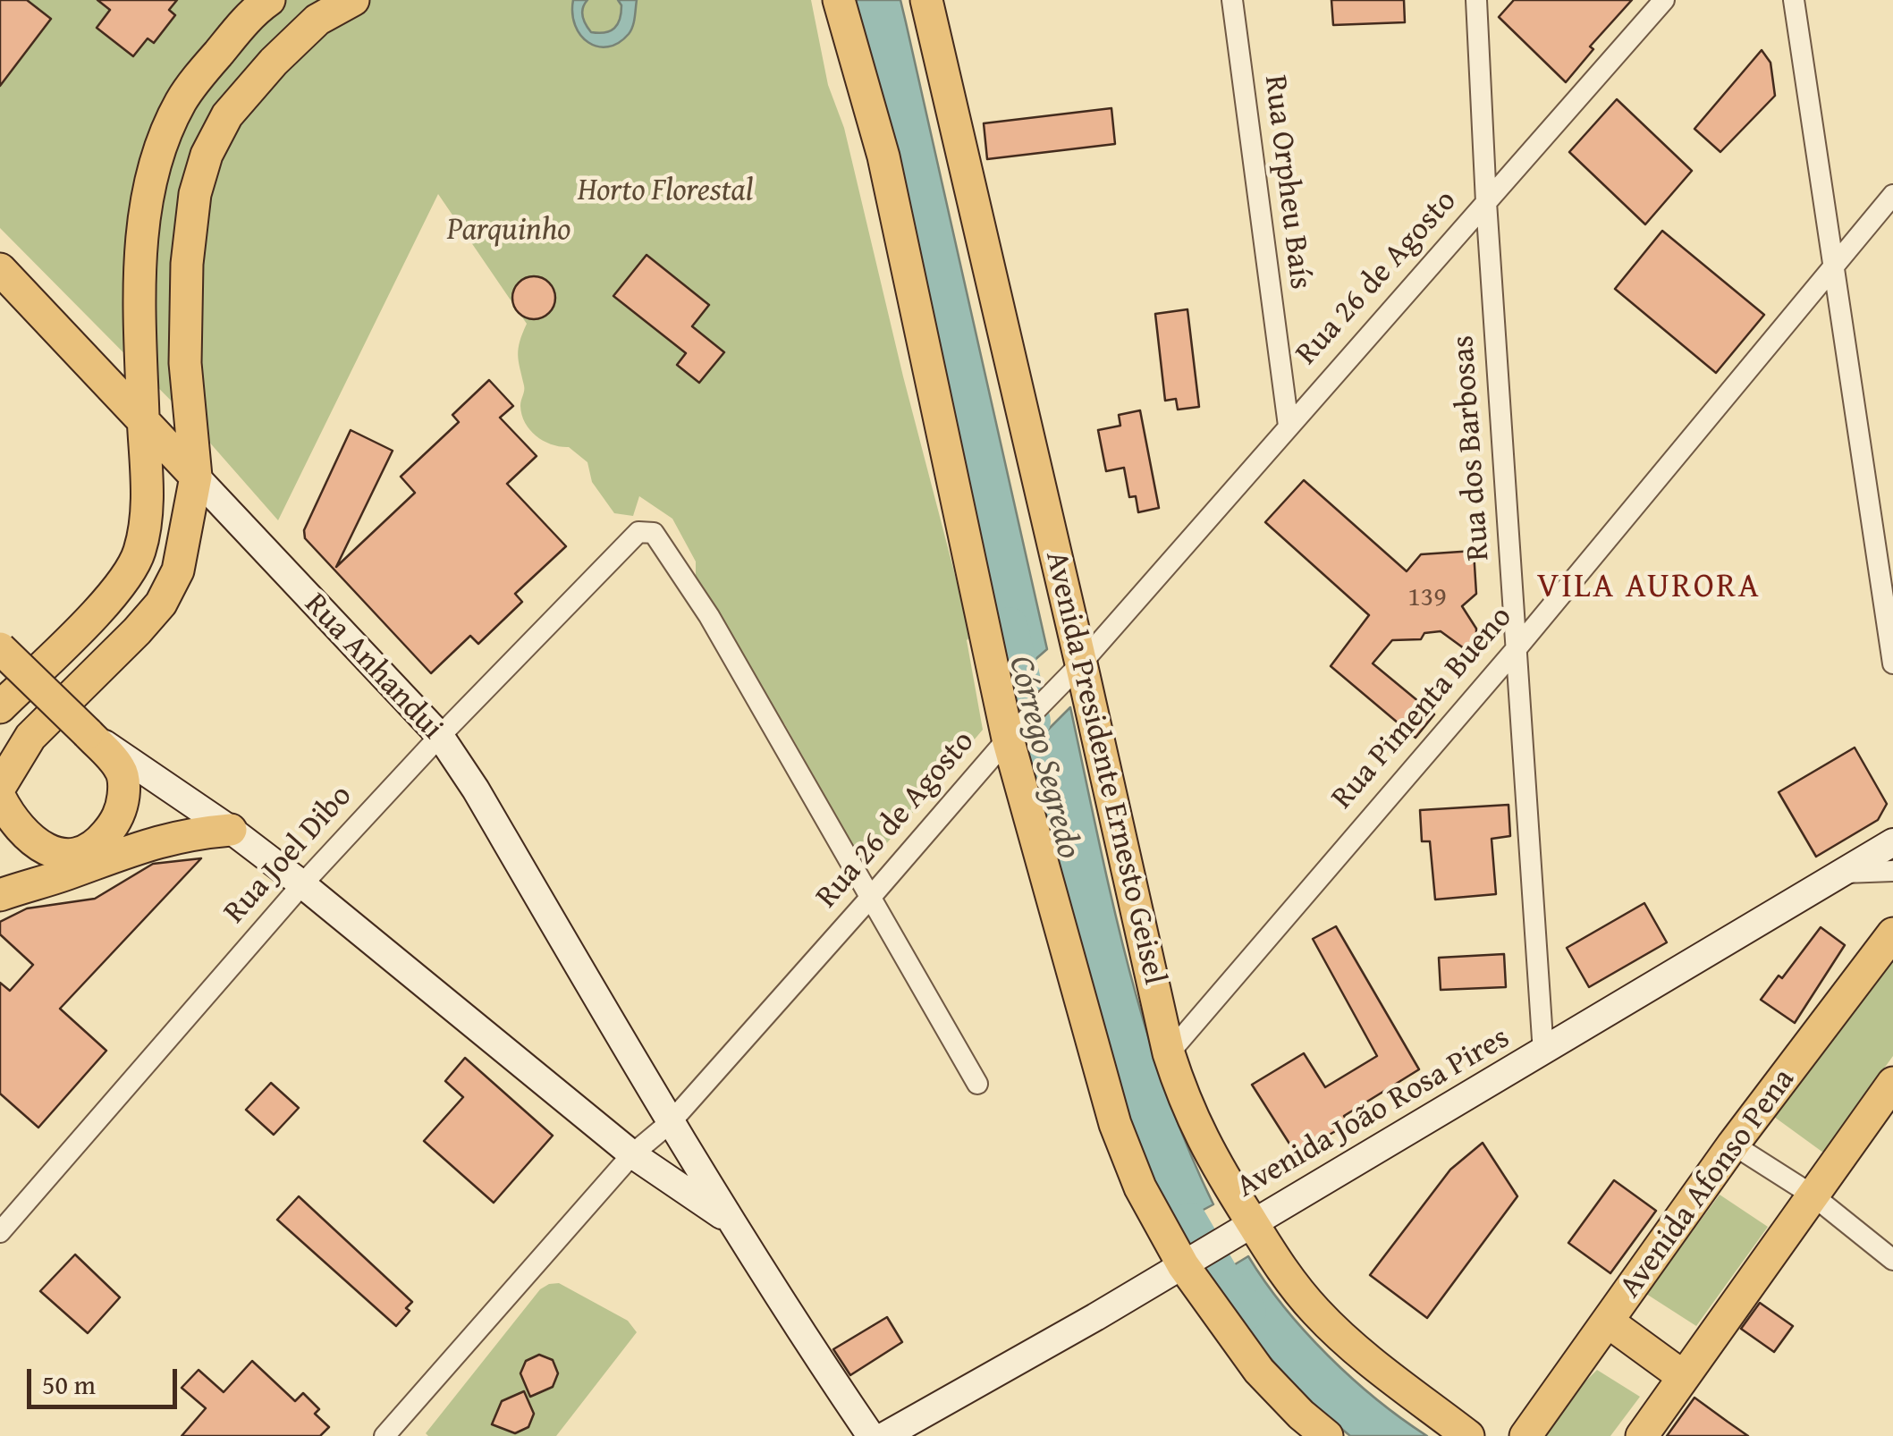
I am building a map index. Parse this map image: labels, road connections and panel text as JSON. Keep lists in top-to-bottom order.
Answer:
{
  "streets": {
    "main road": ["Rua Anhandui", "Avenida Presidente Ernesto Geisel", "Avenida Afonso Pena"],
    "street": [
      "Rua Orpheu Baís",
      "Rua 26 de Agosto",
      "Rua dos Barbosas",
      "Rua Pimenta Bueno",
      "Rua Joel Dibo",
      "Avenida João Rosa Pires"
    ]
  },
  "crossings": [
    ["Rua Orpheu Baís", "Rua 26 de Agosto"],
    ["Rua 26 de Agosto", "Rua dos Barbosas"],
    ["Rua 26 de Agosto", "Rua Anhandui"],
    ["Rua 26 de Agosto", "Avenida Presidente Ernesto Geisel"],
    ["Rua 26 de Agosto", "Rua Joel Dibo"],
    ["Rua dos Barbosas", "Rua Pimenta Bueno"],
    ["Rua dos Barbosas", "Avenida João Rosa Pires"],
    ["Rua Anhandui", "Rua Joel Dibo"],
    ["Rua Pimenta Bueno", "Avenida Presidente Ernesto Geisel"],
    ["Avenida Presidente Ernesto Geisel", "Avenida João Rosa Pires"]
  ],
  "districts": ["VILA AURORA"],
  "water": ["Córrego Segredo"],
  "parks": ["Horto Florestal", "Parquinho"],
  "house_numbers": ["139"],
  "scale_bar": "50 m"
}
